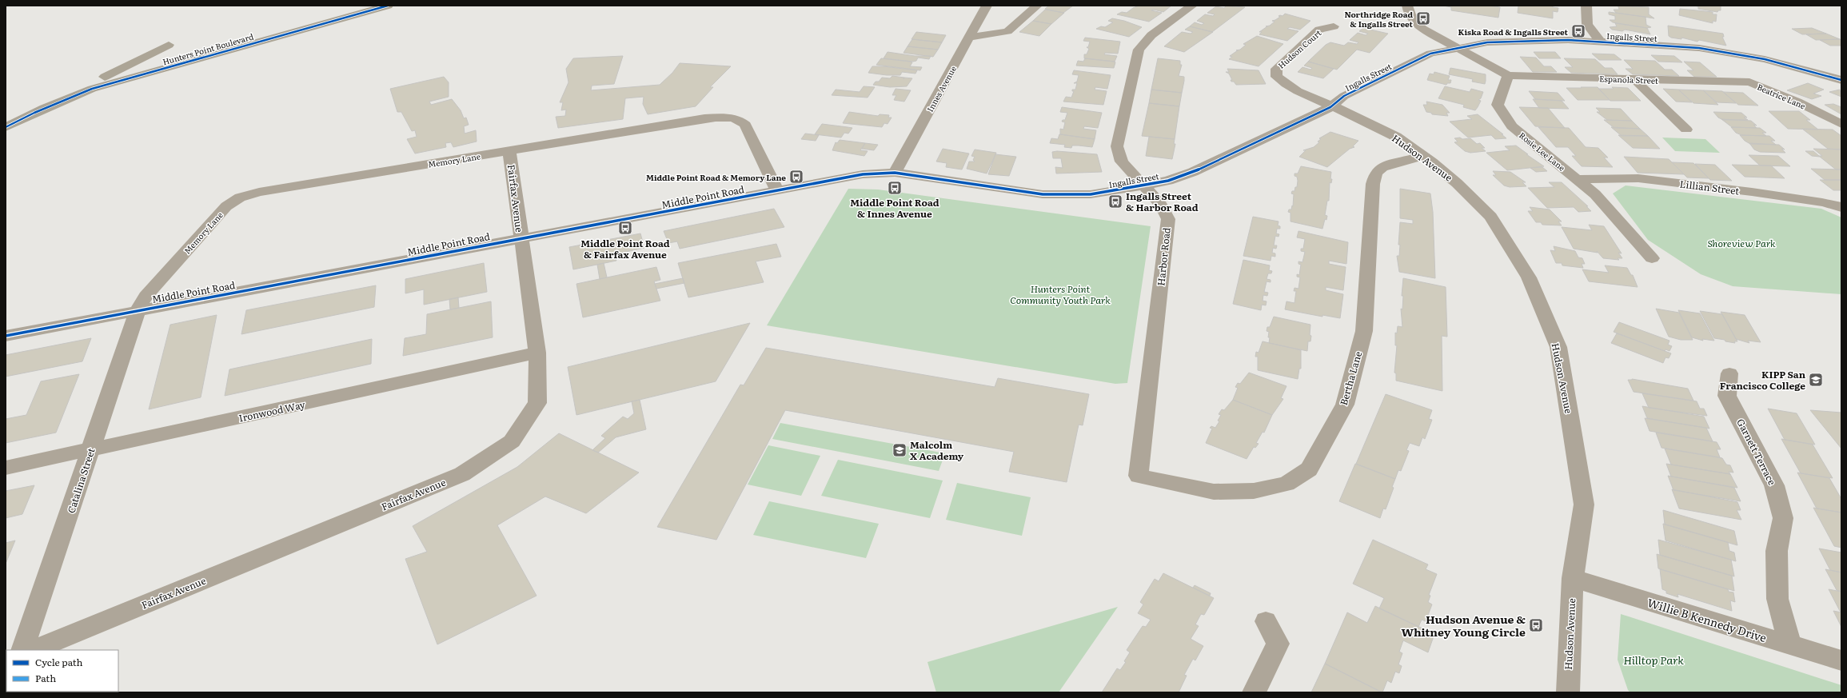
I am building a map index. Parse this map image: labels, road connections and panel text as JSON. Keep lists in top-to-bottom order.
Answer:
{
  "streets": {
    "main road": ["Hunters Point Boulevard"],
    "street": [
      "Ingalls Street",
      "Hudson Court",
      "Espanola Street",
      "Innes Avenue",
      "Beatrice Lane",
      "Rosie Lee Lane",
      "Hudson Avenue",
      "Memory Lane",
      "Lillian Street",
      "Middle Point Road",
      "Fairfax Avenue",
      "Harbor Road",
      "Bertha Lane",
      "Ironwood Way",
      "Garnett Terrace",
      "Catalina Street",
      "Willie B Kennedy Drive"
    ]
  },
  "crossings": [
    ["Ingalls Street", "Hudson Court"],
    ["Ingalls Street", "Innes Avenue"],
    ["Ingalls Street", "Hudson Avenue"],
    ["Ingalls Street", "Middle Point Road"],
    ["Ingalls Street", "Harbor Road"],
    ["Hudson Court", "Hudson Avenue"],
    ["Espanola Street", "Beatrice Lane"],
    ["Espanola Street", "Rosie Lee Lane"],
    ["Innes Avenue", "Middle Point Road"],
    ["Rosie Lee Lane", "Lillian Street"],
    ["Hudson Avenue", "Bertha Lane"],
    ["Hudson Avenue", "Willie B Kennedy Drive"],
    ["Memory Lane", "Middle Point Road"],
    ["Memory Lane", "Fairfax Avenue"],
    ["Memory Lane", "Catalina Street"],
    ["Middle Point Road", "Fairfax Avenue"],
    ["Middle Point Road", "Catalina Street"],
    ["Fairfax Avenue", "Ironwood Way"],
    ["Harbor Road", "Bertha Lane"],
    ["Ironwood Way", "Catalina Street"],
    ["Garnett Terrace", "Willie B Kennedy Drive"]
  ],
  "parks": ["Shoreview Park", "Hunters Point Community Youth Park", "Hilltop Park"],
  "places": {
    "bus stop": [
      "Northridge Road & Ingalls Street",
      "Kiska Road & Ingalls Street",
      "Middle Point Road & Memory Lane",
      "Middle Point Road & Innes Avenue",
      "Ingalls Street & Harbor Road",
      "Middle Point Road & Fairfax Avenue",
      "Hudson Avenue & Whitney Young Circle"
    ],
    "school or university": ["KIPP San Francisco College", "Malcolm X Academy"]
  },
  "legend": ["Cycle path", "Path"]
}
